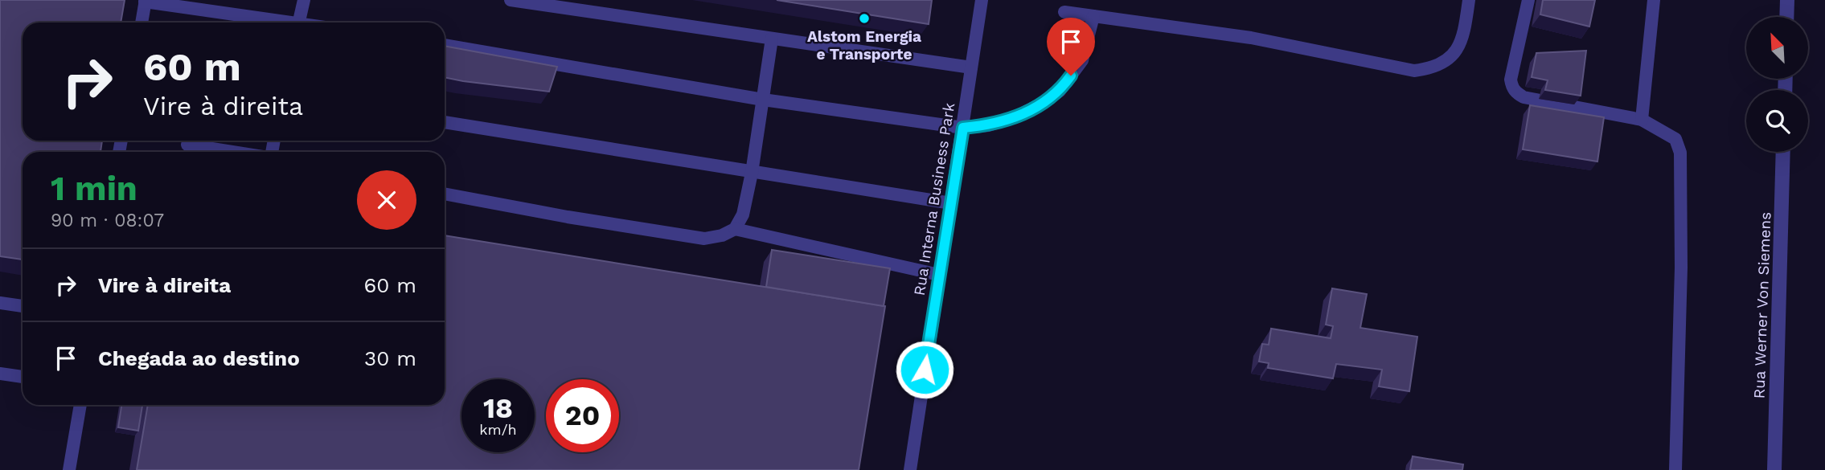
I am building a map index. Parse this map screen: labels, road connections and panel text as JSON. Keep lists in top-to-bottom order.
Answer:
{
  "streets": {
    "street": ["Rua Werner Von Siemens"],
    "lane": ["Rua Interna Business Park"]
  },
  "places": ["Alstom Energia e Transporte"],
  "north": "top left",
  "page": {
    "turn": ["60 m", "Vire à direita"],
    "heading": ["1 min", "90 m · 08:07"],
    "list": [
      {
        "name": "Vire à direita",
        "value": "60 m"
      },
      {
        "name": "Chegada ao destino",
        "value": "30 m"
      }
    ],
    "speed": "18 km/h",
    "limit": "20"
  }
}
